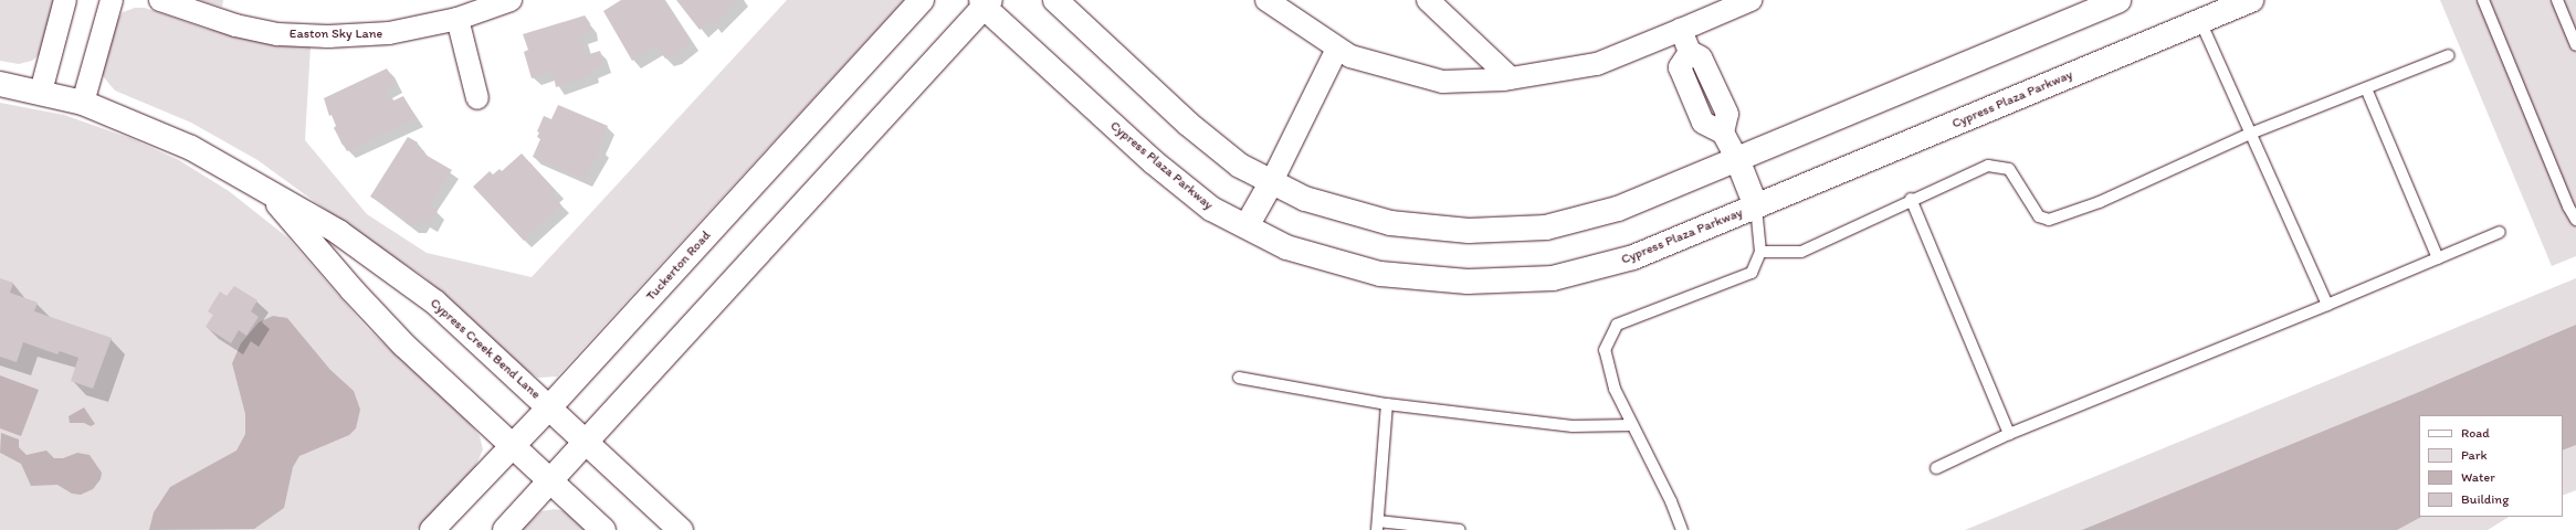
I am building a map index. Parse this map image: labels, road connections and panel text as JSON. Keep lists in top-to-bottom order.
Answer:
{
  "streets": {
    "street": [
      "Easton Sky Lane",
      "Cypress Plaza Parkway",
      "Tuckerton Road",
      "Cypress Creek Bend Lane"
    ]
  },
  "crossings": [
    ["Tuckerton Road", "Cypress Creek Bend Lane"]
  ],
  "legend": [
    "Road",
    "Park",
    "Water",
    "Building"
  ]
}
